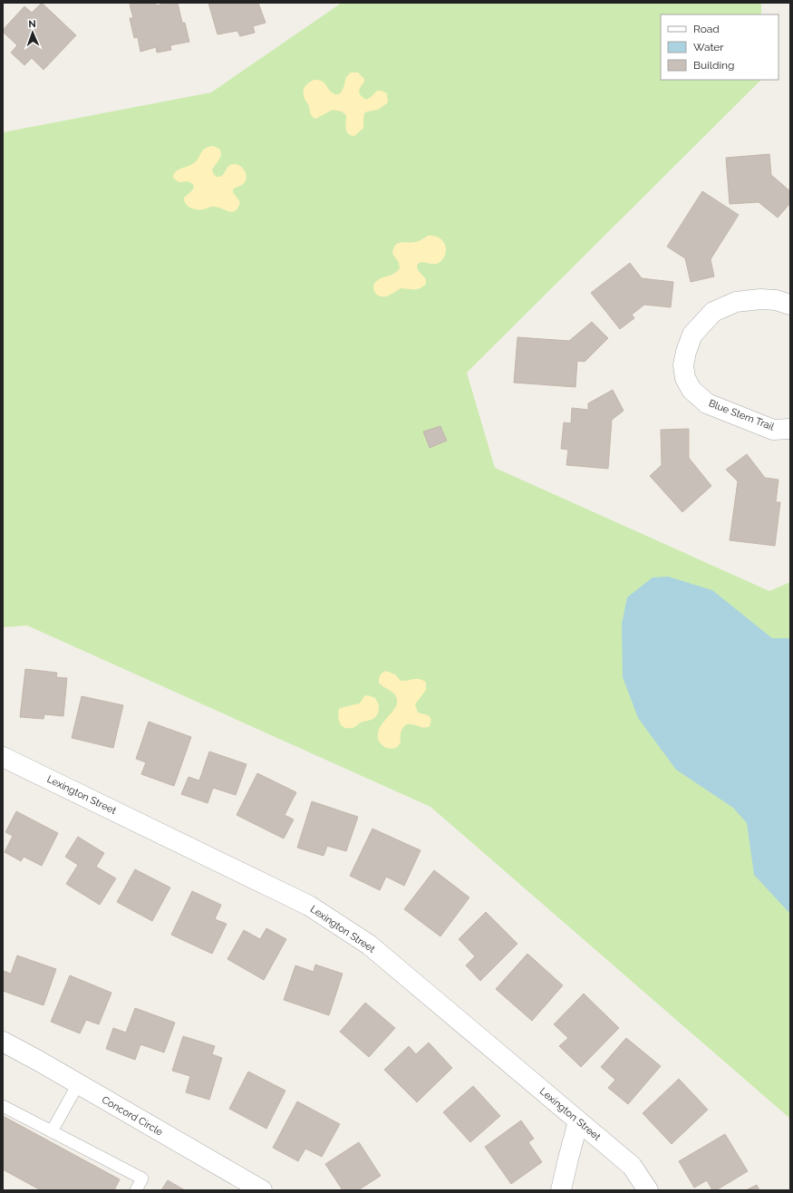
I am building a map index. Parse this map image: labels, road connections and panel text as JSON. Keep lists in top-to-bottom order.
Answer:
{
  "streets": {
    "street": ["Blue Stem Trail", "Lexington Street", "Concord Circle"]
  },
  "legend": ["Road", "Water", "Building"],
  "north": "top"
}
